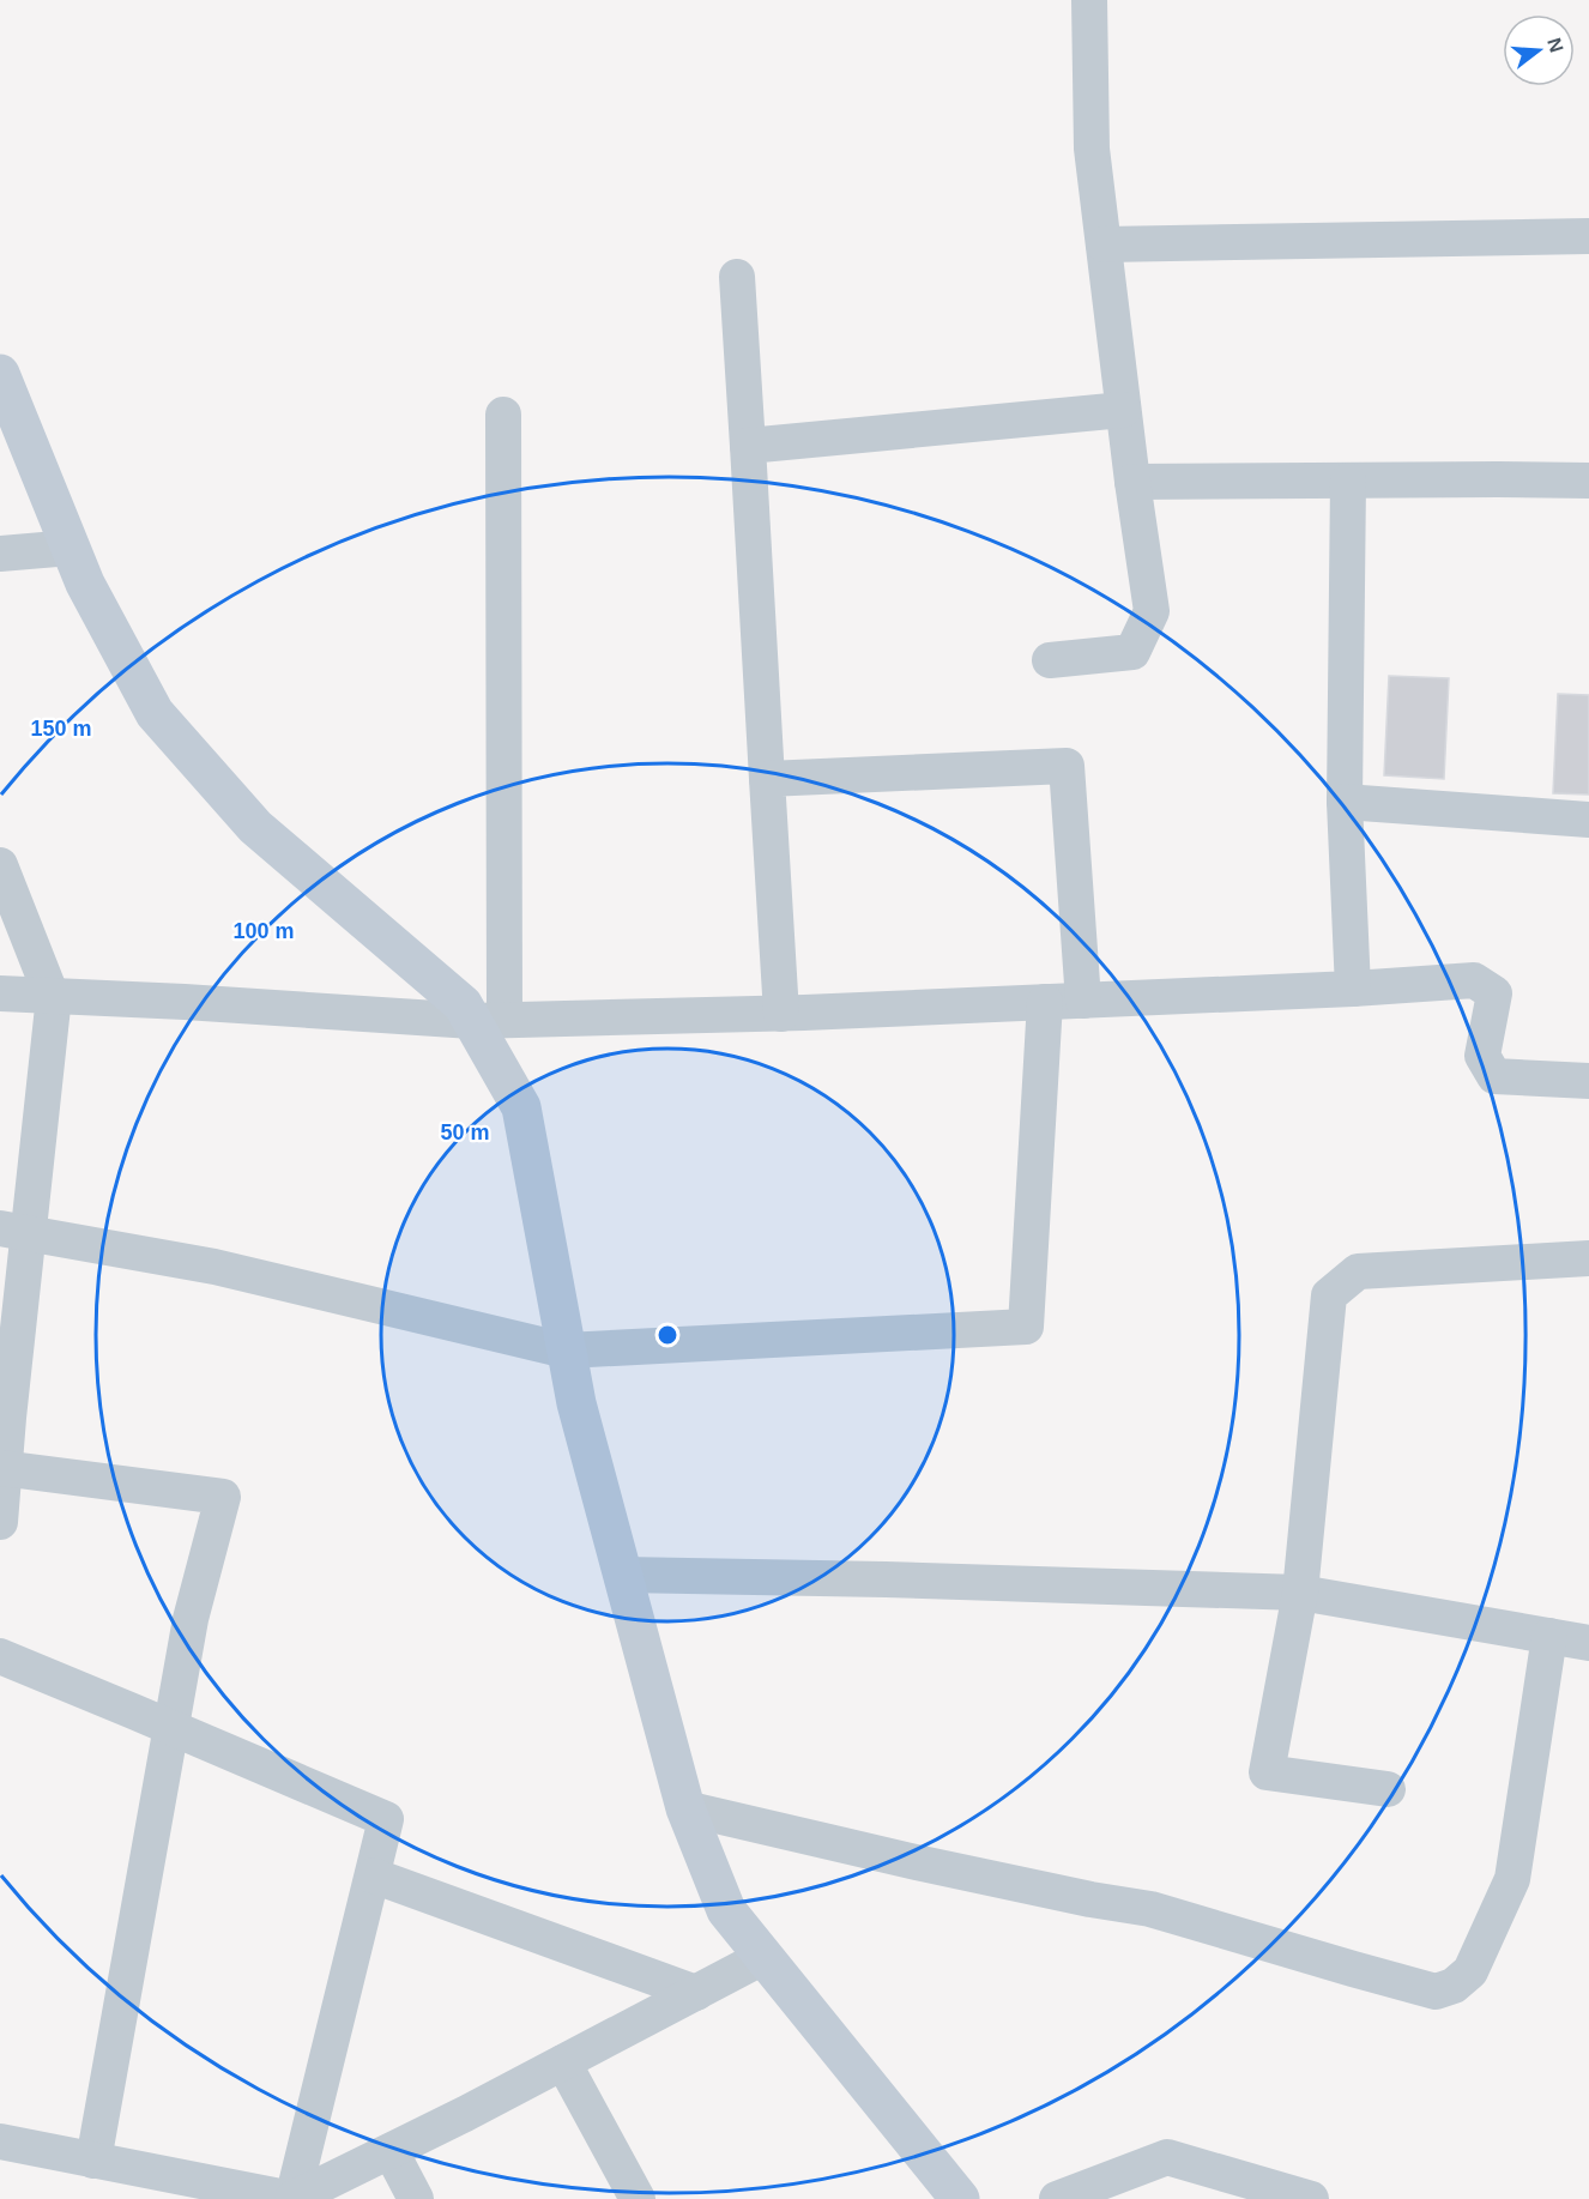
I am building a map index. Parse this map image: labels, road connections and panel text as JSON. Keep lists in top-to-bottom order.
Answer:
{
  "north": "right",
  "rings": ["150 m", "100 m", "50 m"]
}
